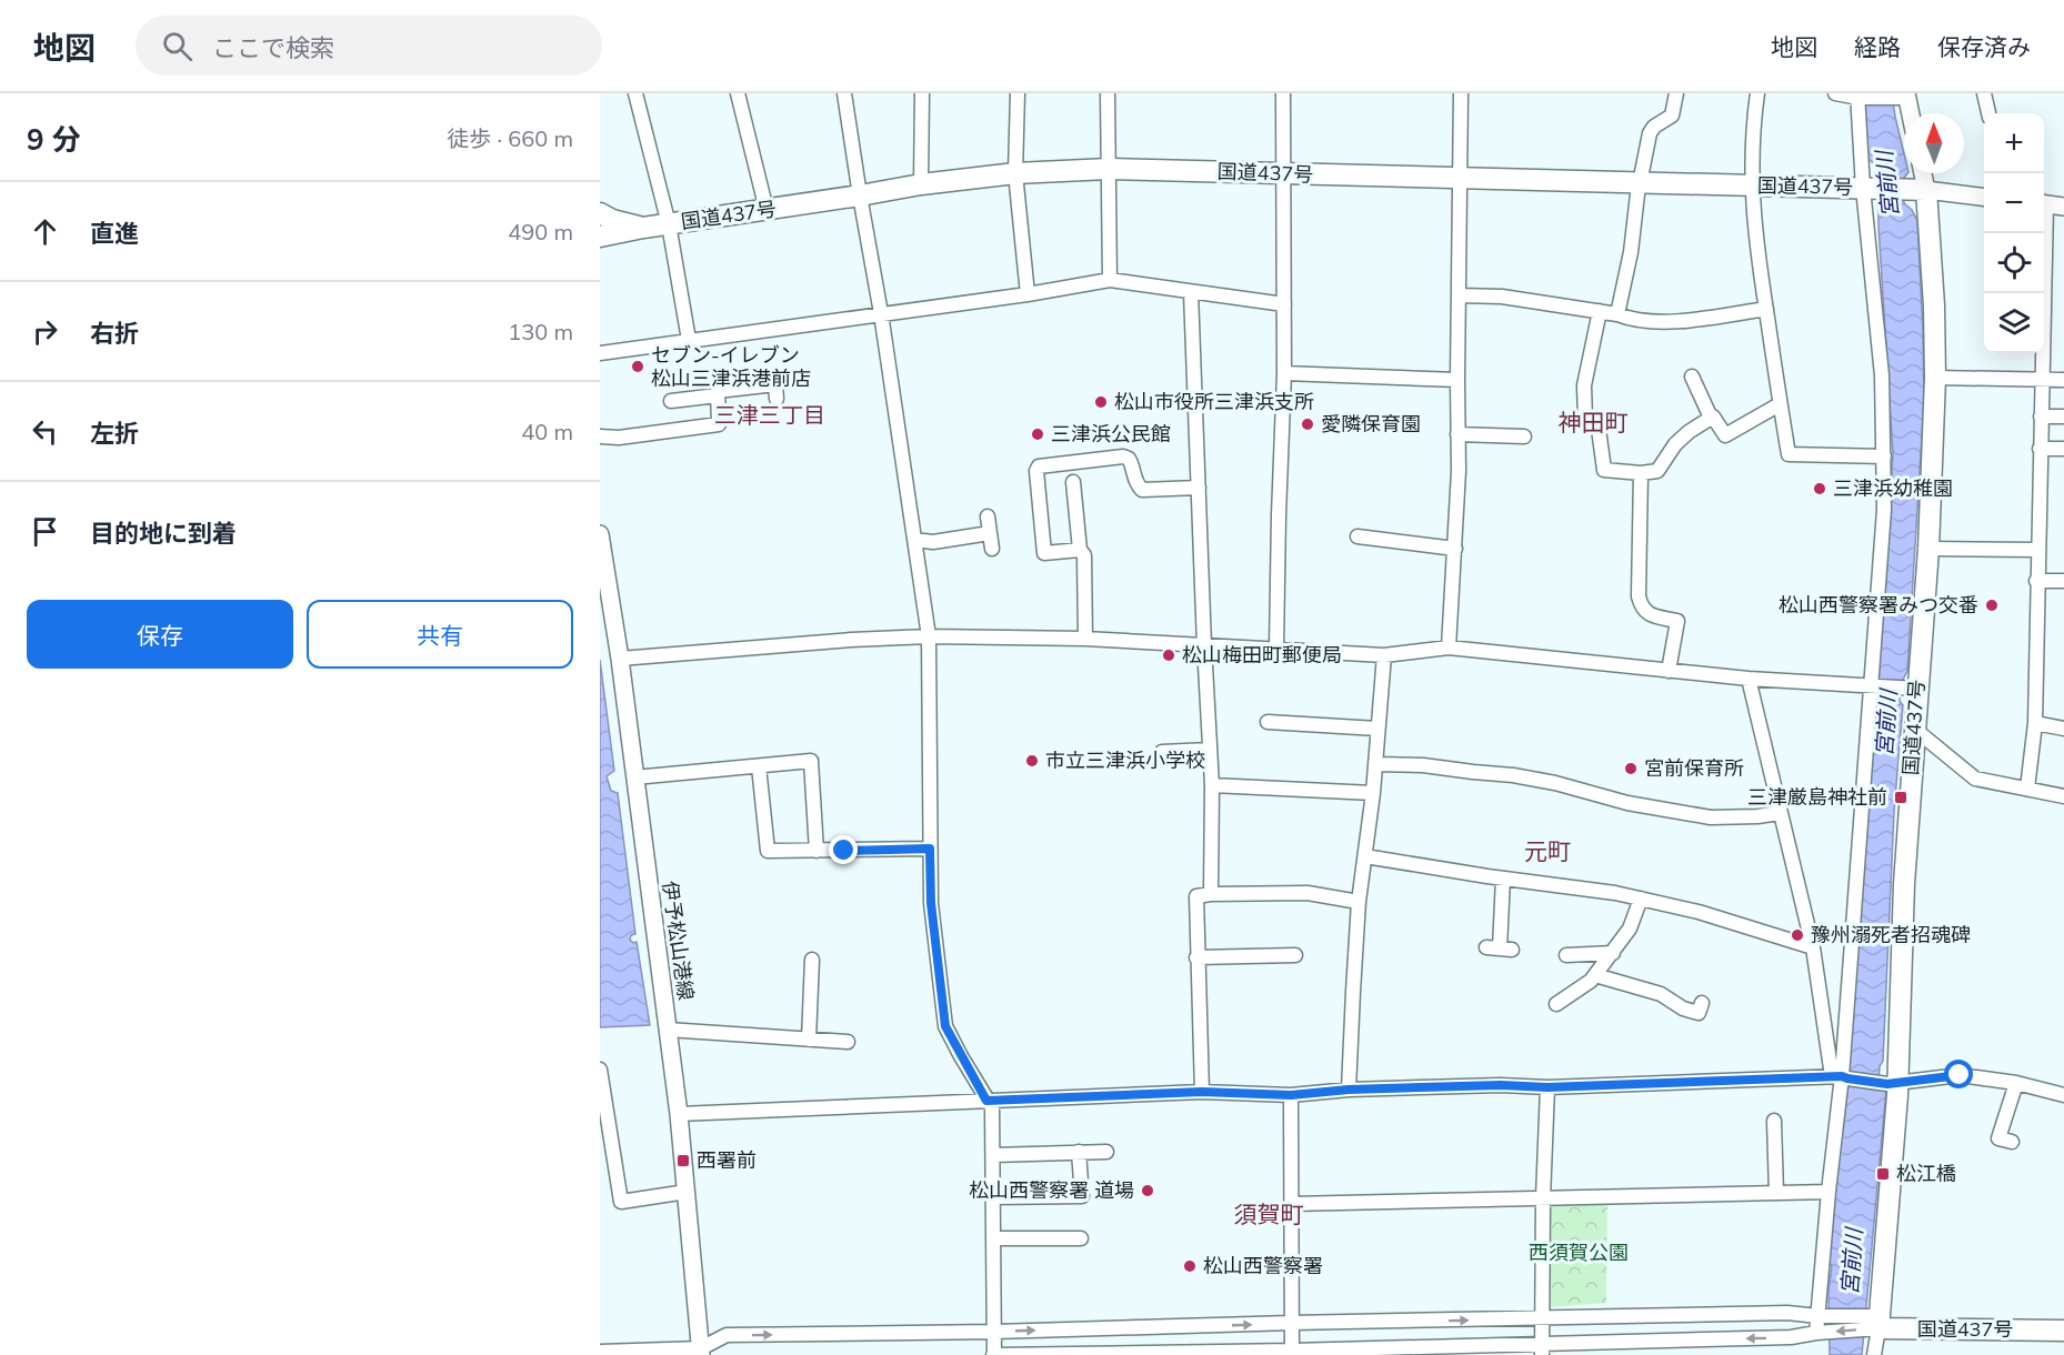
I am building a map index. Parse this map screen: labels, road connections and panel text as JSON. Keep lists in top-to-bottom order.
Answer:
{
  "streets": {
    "highway": ["国道437号"],
    "main road": ["伊予松山港線"]
  },
  "districts": [
    "三津三丁目",
    "神田町",
    "元町",
    "須賀町"
  ],
  "water": ["宮前川"],
  "parks": ["西須賀公園"],
  "places": {
    "other": [
      "セブン-イレブン 松山三津浜港前店",
      "松山市役所三津浜支所",
      "愛隣保育園",
      "三津浜公民館",
      "三津浜幼稚園",
      "松山西警察署みつ交番",
      "松山梅田町郵便局",
      "市立三津浜小学校",
      "宮前保育所",
      "豫州溺死者招魂碑",
      "松山西警察署 道場",
      "松山西警察署"
    ],
    "transit": ["三津厳島神社前", "西署前", "松江橋"]
  },
  "north": "top",
  "page": {
    "header": "地図",
    "search": "ここで検索",
    "nav": ["地図", "経路", "保存済み"],
    "heading": ["9 分", "徒歩 · 660 m"],
    "map_buttons": ["+", "−"],
    "list": [
      ["直進", "490 m"],
      ["右折", "130 m"],
      ["左折", "40 m"],
      "目的地に到着"
    ],
    "buttons": ["保存", "共有"]
  }
}
